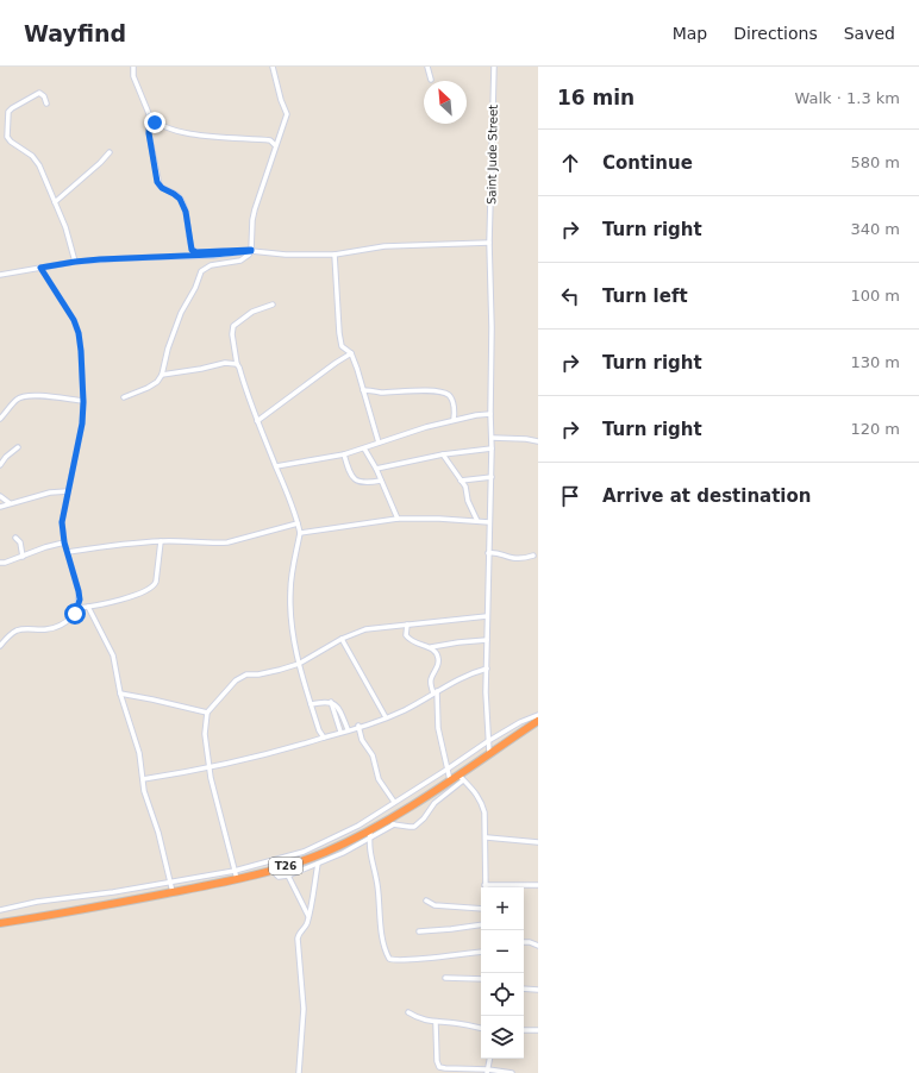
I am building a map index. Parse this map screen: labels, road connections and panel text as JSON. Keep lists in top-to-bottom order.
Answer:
{
  "streets": {
    "highway": ["T26"],
    "street": ["Saint Jude Street"]
  },
  "crossings": [
    ["Saint Jude Street", "T26"]
  ],
  "north": "top left",
  "page": {
    "header": "Wayfind",
    "nav": ["Map", "Directions", "Saved"],
    "heading": ["16 min", "Walk · 1.3 km"],
    "list": [
      ["Continue", "580 m"],
      ["Turn right", "340 m"],
      ["Turn left", "100 m"],
      ["Turn right", "130 m"],
      ["Turn right", "120 m"],
      "Arrive at destination"
    ],
    "map_buttons": ["+", "−"]
  }
}
